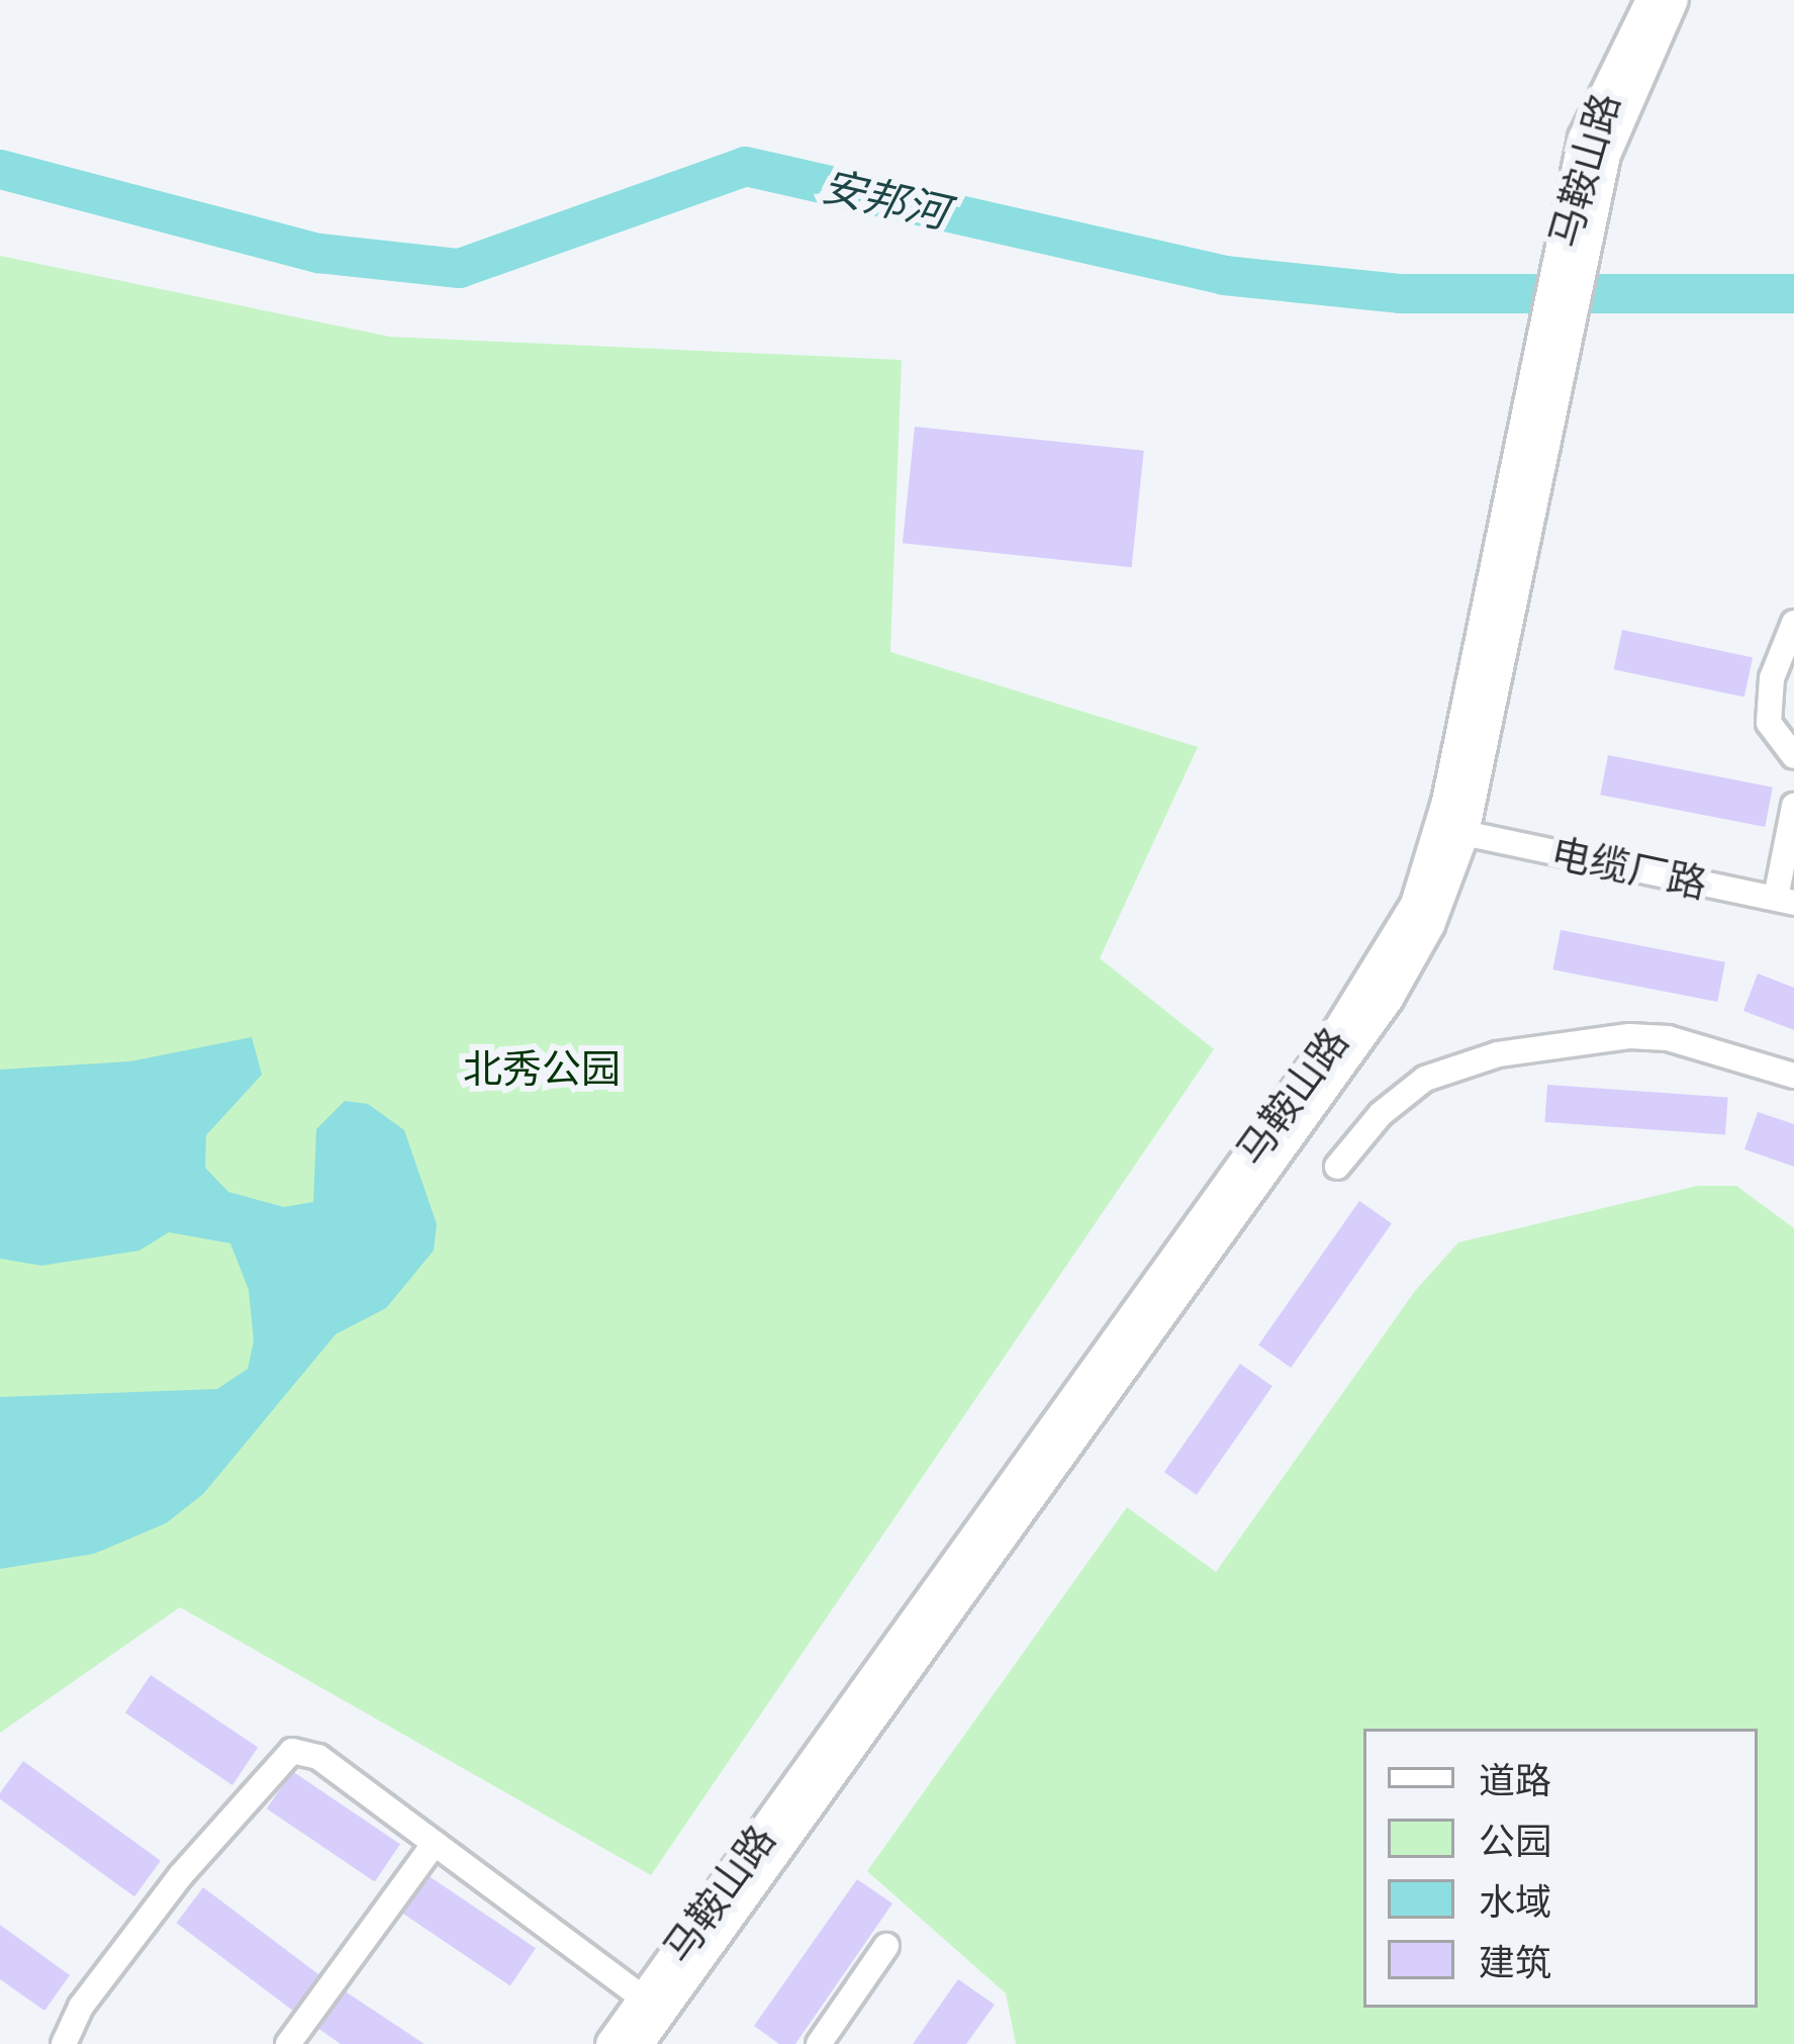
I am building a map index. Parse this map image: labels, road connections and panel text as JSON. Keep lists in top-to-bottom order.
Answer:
{
  "streets": {
    "main road": ["马鞍山路"],
    "street": ["电缆厂路"]
  },
  "crossings": [
    ["马鞍山路", "电缆厂路"]
  ],
  "water": ["安邦河"],
  "parks": ["北秀公园"],
  "legend": [
    "道路",
    "公园",
    "水域",
    "建筑"
  ]
}
